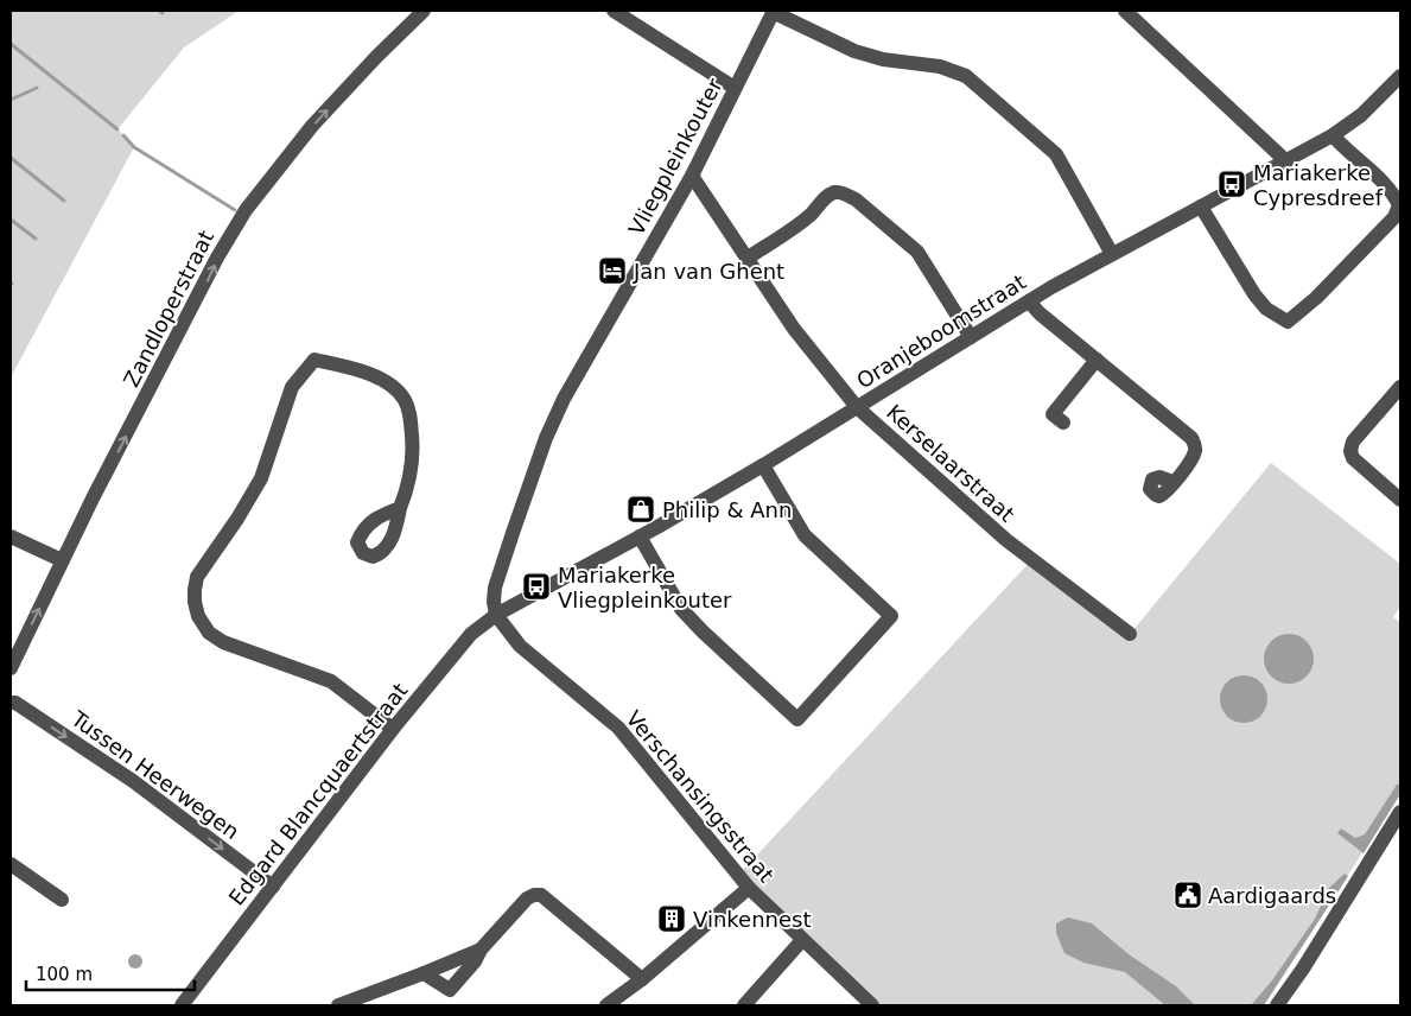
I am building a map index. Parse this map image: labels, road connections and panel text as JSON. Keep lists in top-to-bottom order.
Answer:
{
  "streets": {
    "street": [
      "Vliegpleinkouter",
      "Zandloperstraat",
      "Oranjeboomstraat",
      "Kerselaarstraat",
      "Tussen Heerwegen",
      "Edgard Blancquaertstraat",
      "Verschansingsstraat"
    ]
  },
  "crossings": [
    ["Vliegpleinkouter", "Oranjeboomstraat"],
    ["Vliegpleinkouter", "Kerselaarstraat"],
    ["Vliegpleinkouter", "Edgard Blancquaertstraat"],
    ["Vliegpleinkouter", "Verschansingsstraat"],
    ["Oranjeboomstraat", "Kerselaarstraat"],
    ["Oranjeboomstraat", "Edgard Blancquaertstraat"],
    ["Oranjeboomstraat", "Verschansingsstraat"],
    ["Tussen Heerwegen", "Edgard Blancquaertstraat"],
    ["Edgard Blancquaertstraat", "Verschansingsstraat"]
  ],
  "one_way": ["Zandloperstraat", "Tussen Heerwegen"],
  "places": {
    "bus stop": ["Mariakerke Cypresdreef", "Mariakerke Vliegpleinkouter"],
    "hotel": ["Jan van Ghent"],
    "shop": ["Philip & Ann"],
    "public building": ["Aardigaards"],
    "building": ["Vinkennest"]
  },
  "scale_bar": "100 m"
}
